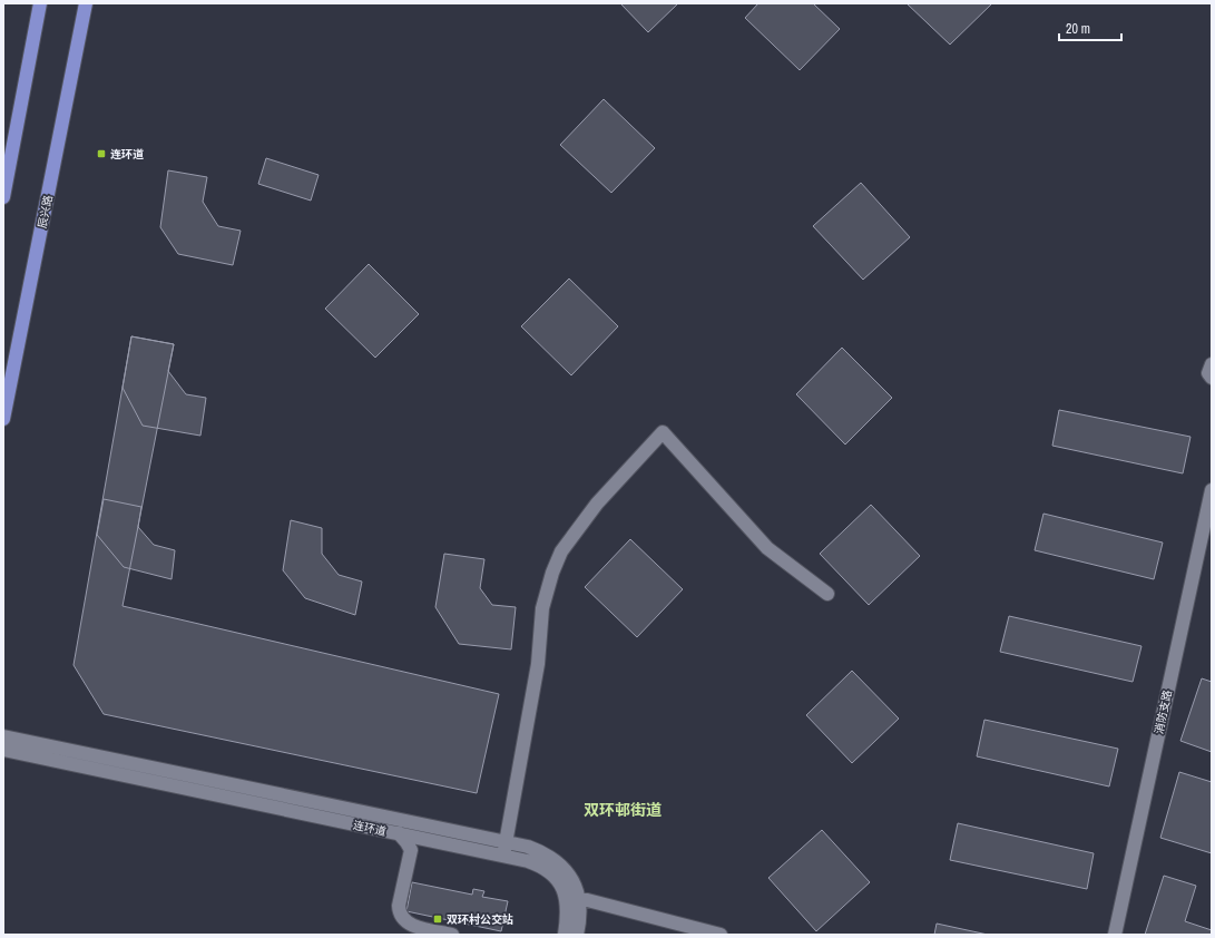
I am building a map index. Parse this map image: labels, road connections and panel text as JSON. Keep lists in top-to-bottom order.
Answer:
{
  "streets": {
    "main road": ["辰兴路"],
    "street": ["消防支路", "连环道"]
  },
  "districts": ["双环邨街道"],
  "places": {
    "transit": ["连环道", "双环村公交站"]
  },
  "scale_bar": "20 m"
}
